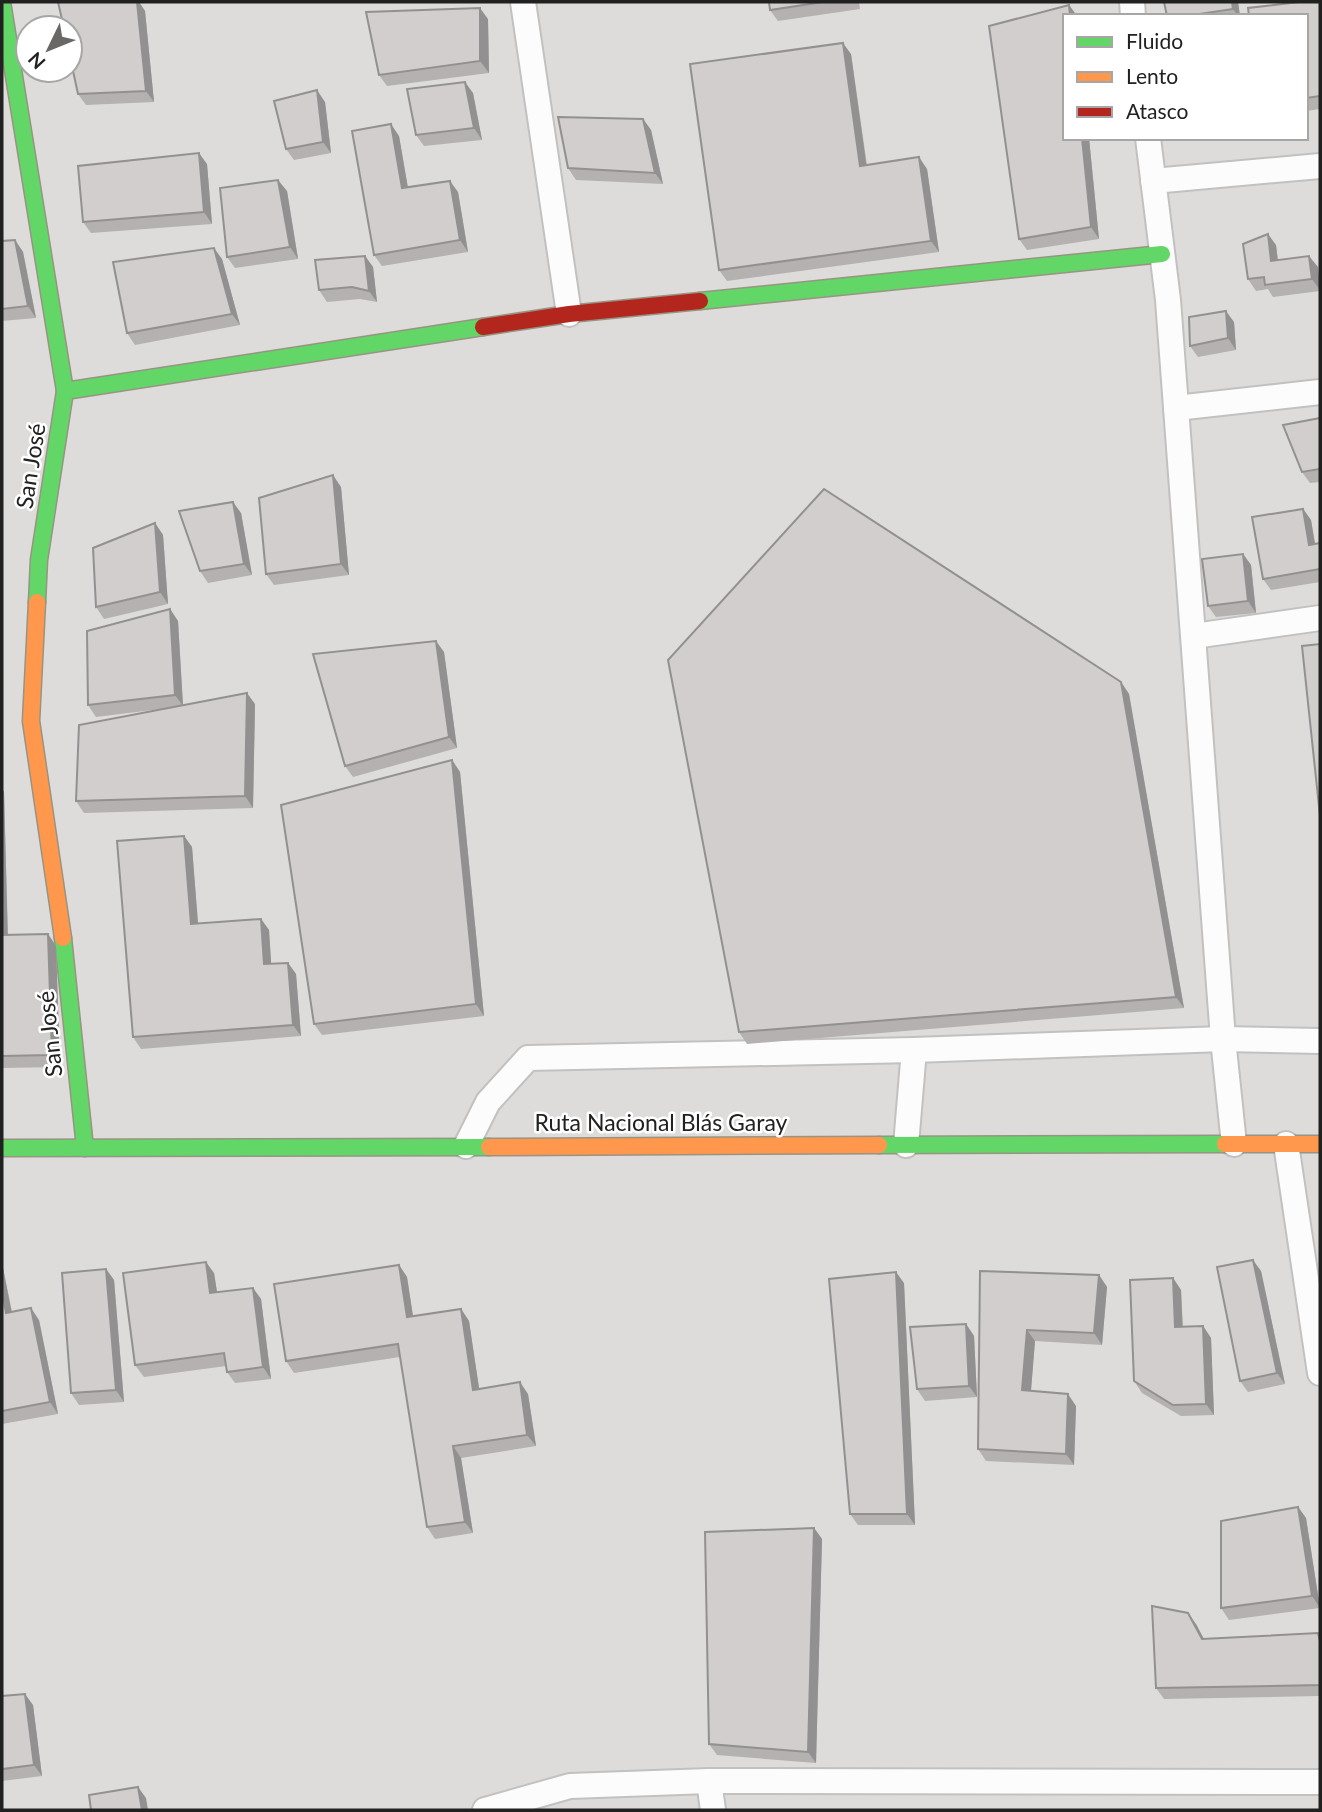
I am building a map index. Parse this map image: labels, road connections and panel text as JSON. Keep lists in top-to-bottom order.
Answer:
{
  "streets": {
    "main road": ["San José", "Ruta Nacional Blás Garay"]
  },
  "crossings": [
    ["San José", "Ruta Nacional Blás Garay"]
  ],
  "legend": ["Fluido", "Lento", "Atasco"],
  "north": "bottom left"
}
